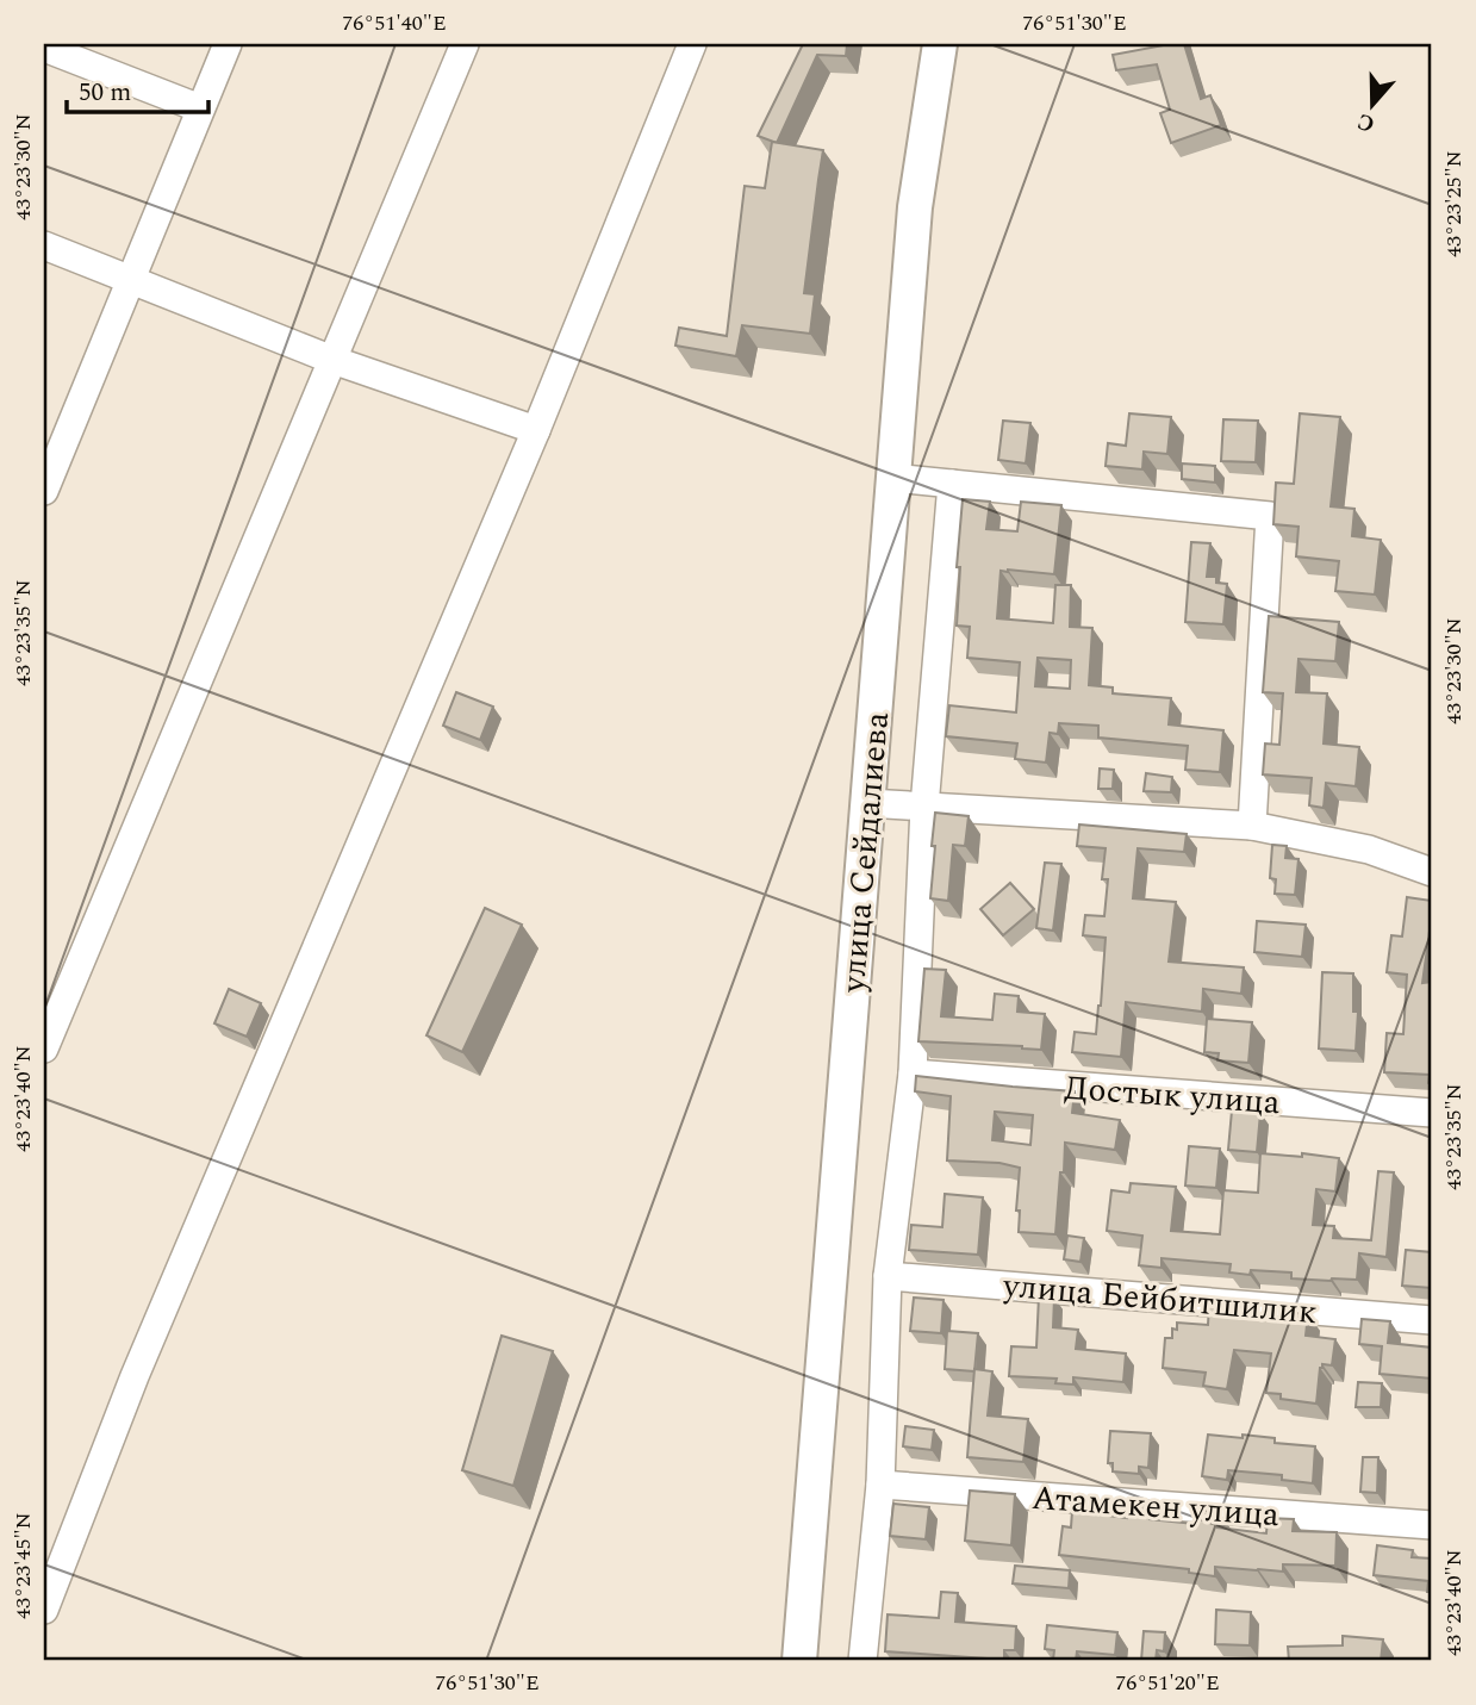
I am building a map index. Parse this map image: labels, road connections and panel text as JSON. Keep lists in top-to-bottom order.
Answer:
{
  "streets": {
    "main road": ["улица Сейдалиева"],
    "street": ["Достык улица", "улица Бейбитшилик", "Атамекен улица"]
  },
  "scale_bar": "50 m",
  "north": "bottom",
  "coordinates": [
    "76°51'40\"E",
    "76°51'30\"E",
    "43°23'30\"N",
    "43°23'25\"N",
    "43°23'35\"N",
    "43°23'40\"N",
    "43°23'45\"N",
    "76°51'20\"E"
  ]
}
